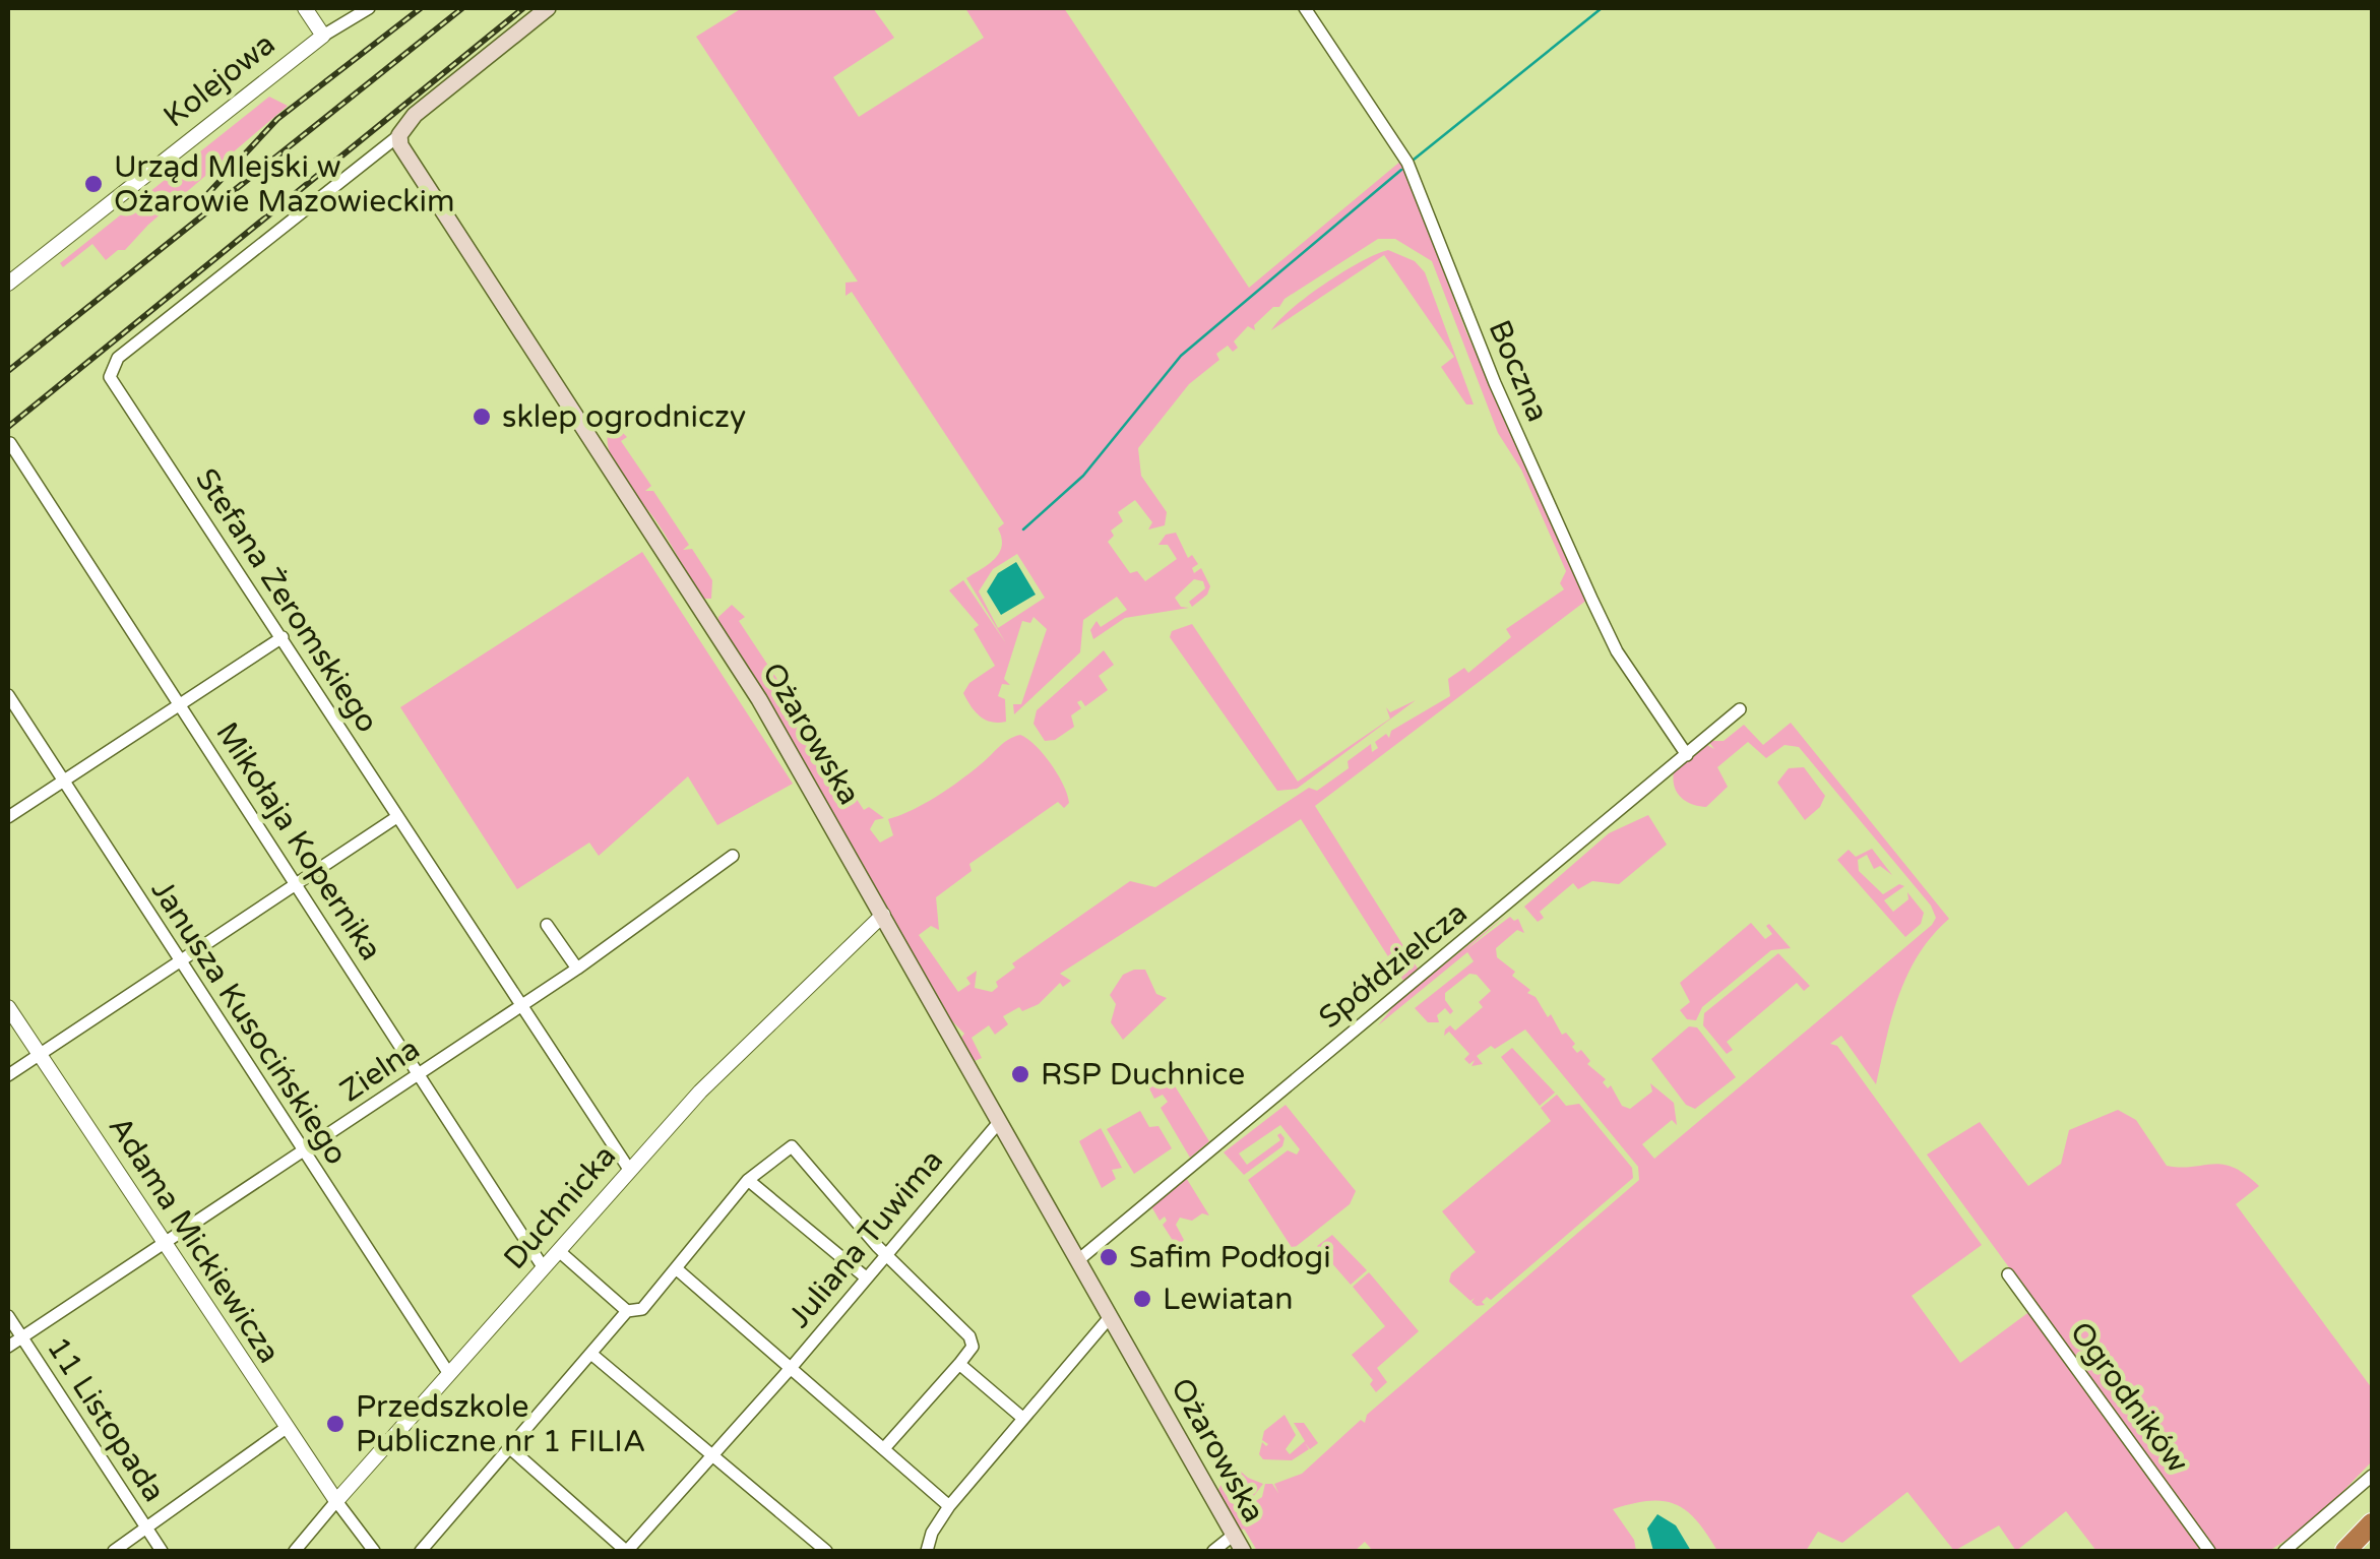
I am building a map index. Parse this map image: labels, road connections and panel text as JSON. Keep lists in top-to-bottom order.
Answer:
{
  "streets": {
    "main road": ["Ożarowska"],
    "street": [
      "Kolejowa",
      "Boczna",
      "Stefana Żeromskiego",
      "Mikołaja Kopernika",
      "Spółdzielcza",
      "Janusza Kusocińskiego",
      "Zielna",
      "Duchnicka",
      "Juliana Tuwima",
      "Adama Mickiewicza",
      "Ogrodników",
      "11 Listopada"
    ]
  },
  "crossings": [
    ["Boczna", "Spółdzielcza"],
    ["Stefana Żeromskiego", "Ożarowska"],
    ["Stefana Żeromskiego", "Zielna"],
    ["Stefana Żeromskiego", "Duchnicka"],
    ["Ożarowska", "Spółdzielcza"],
    ["Ożarowska", "Duchnicka"],
    ["Ożarowska", "Juliana Tuwima"],
    ["Mikołaja Kopernika", "Zielna"],
    ["Mikołaja Kopernika", "Duchnicka"],
    ["Janusza Kusocińskiego", "Zielna"],
    ["Janusza Kusocińskiego", "Duchnicka"],
    ["Zielna", "Adama Mickiewicza"],
    ["Zielna", "11 Listopada"],
    ["Duchnicka", "Adama Mickiewicza"]
  ],
  "places": [
    "Urząd MIejski w Ożarowie Mazowieckim",
    "sklep ogrodniczy",
    "RSP Duchnice",
    "Safim Podłogi",
    "Lewiatan",
    "Przedszkole Publiczne nr 1 FILIA"
  ]
}
